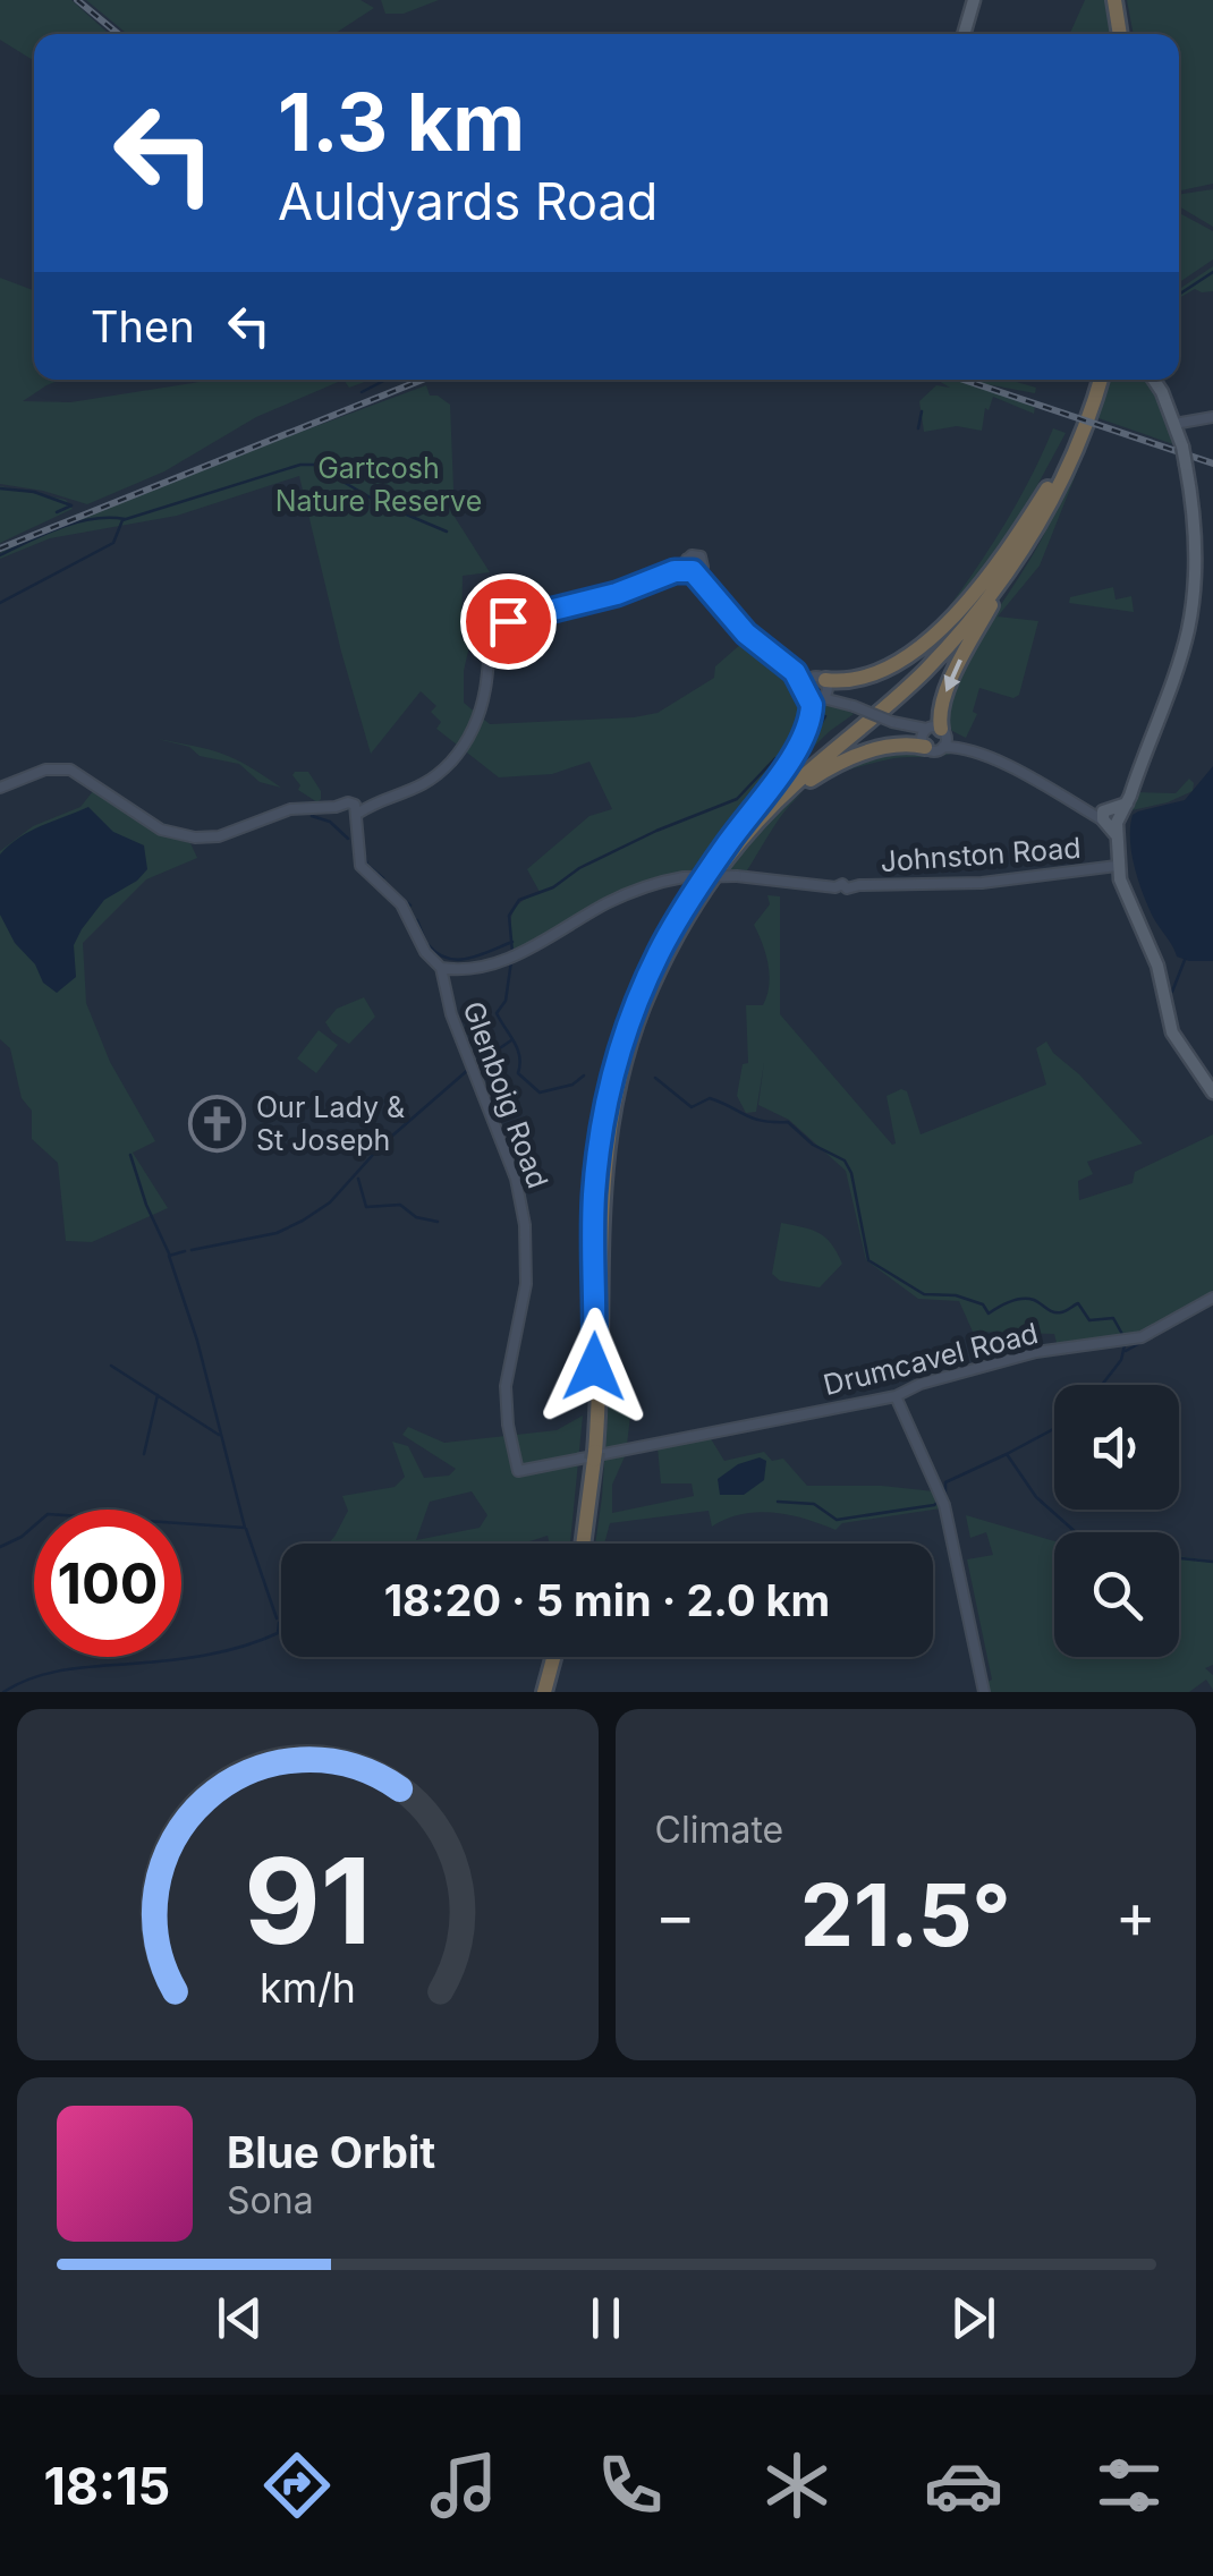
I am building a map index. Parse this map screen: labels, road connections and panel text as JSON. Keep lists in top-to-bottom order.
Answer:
{
  "streets": {
    "street": ["Johnston Road", "Glenboig Road", "Drumcavel Road"]
  },
  "crossings": [
    ["Johnston Road", "Glenboig Road"],
    ["Glenboig Road", "Drumcavel Road"]
  ],
  "parks": ["Gartcosh Nature Reserve"],
  "places": {
    "church": ["Our Lady & St Joseph"]
  },
  "page": {
    "turn": ["1.3 km", "Auldyards Road"],
    "then": "Then",
    "limit": "100",
    "trip": "18:20 · 5 min · 2.0 km",
    "tile": "Climate",
    "heat": ["−", "21.5°", "+"],
    "song": ["Blue Orbit", "Sona"],
    "tabs": "18:15",
    "gauge": ["91", "km/h"]
  }
}
